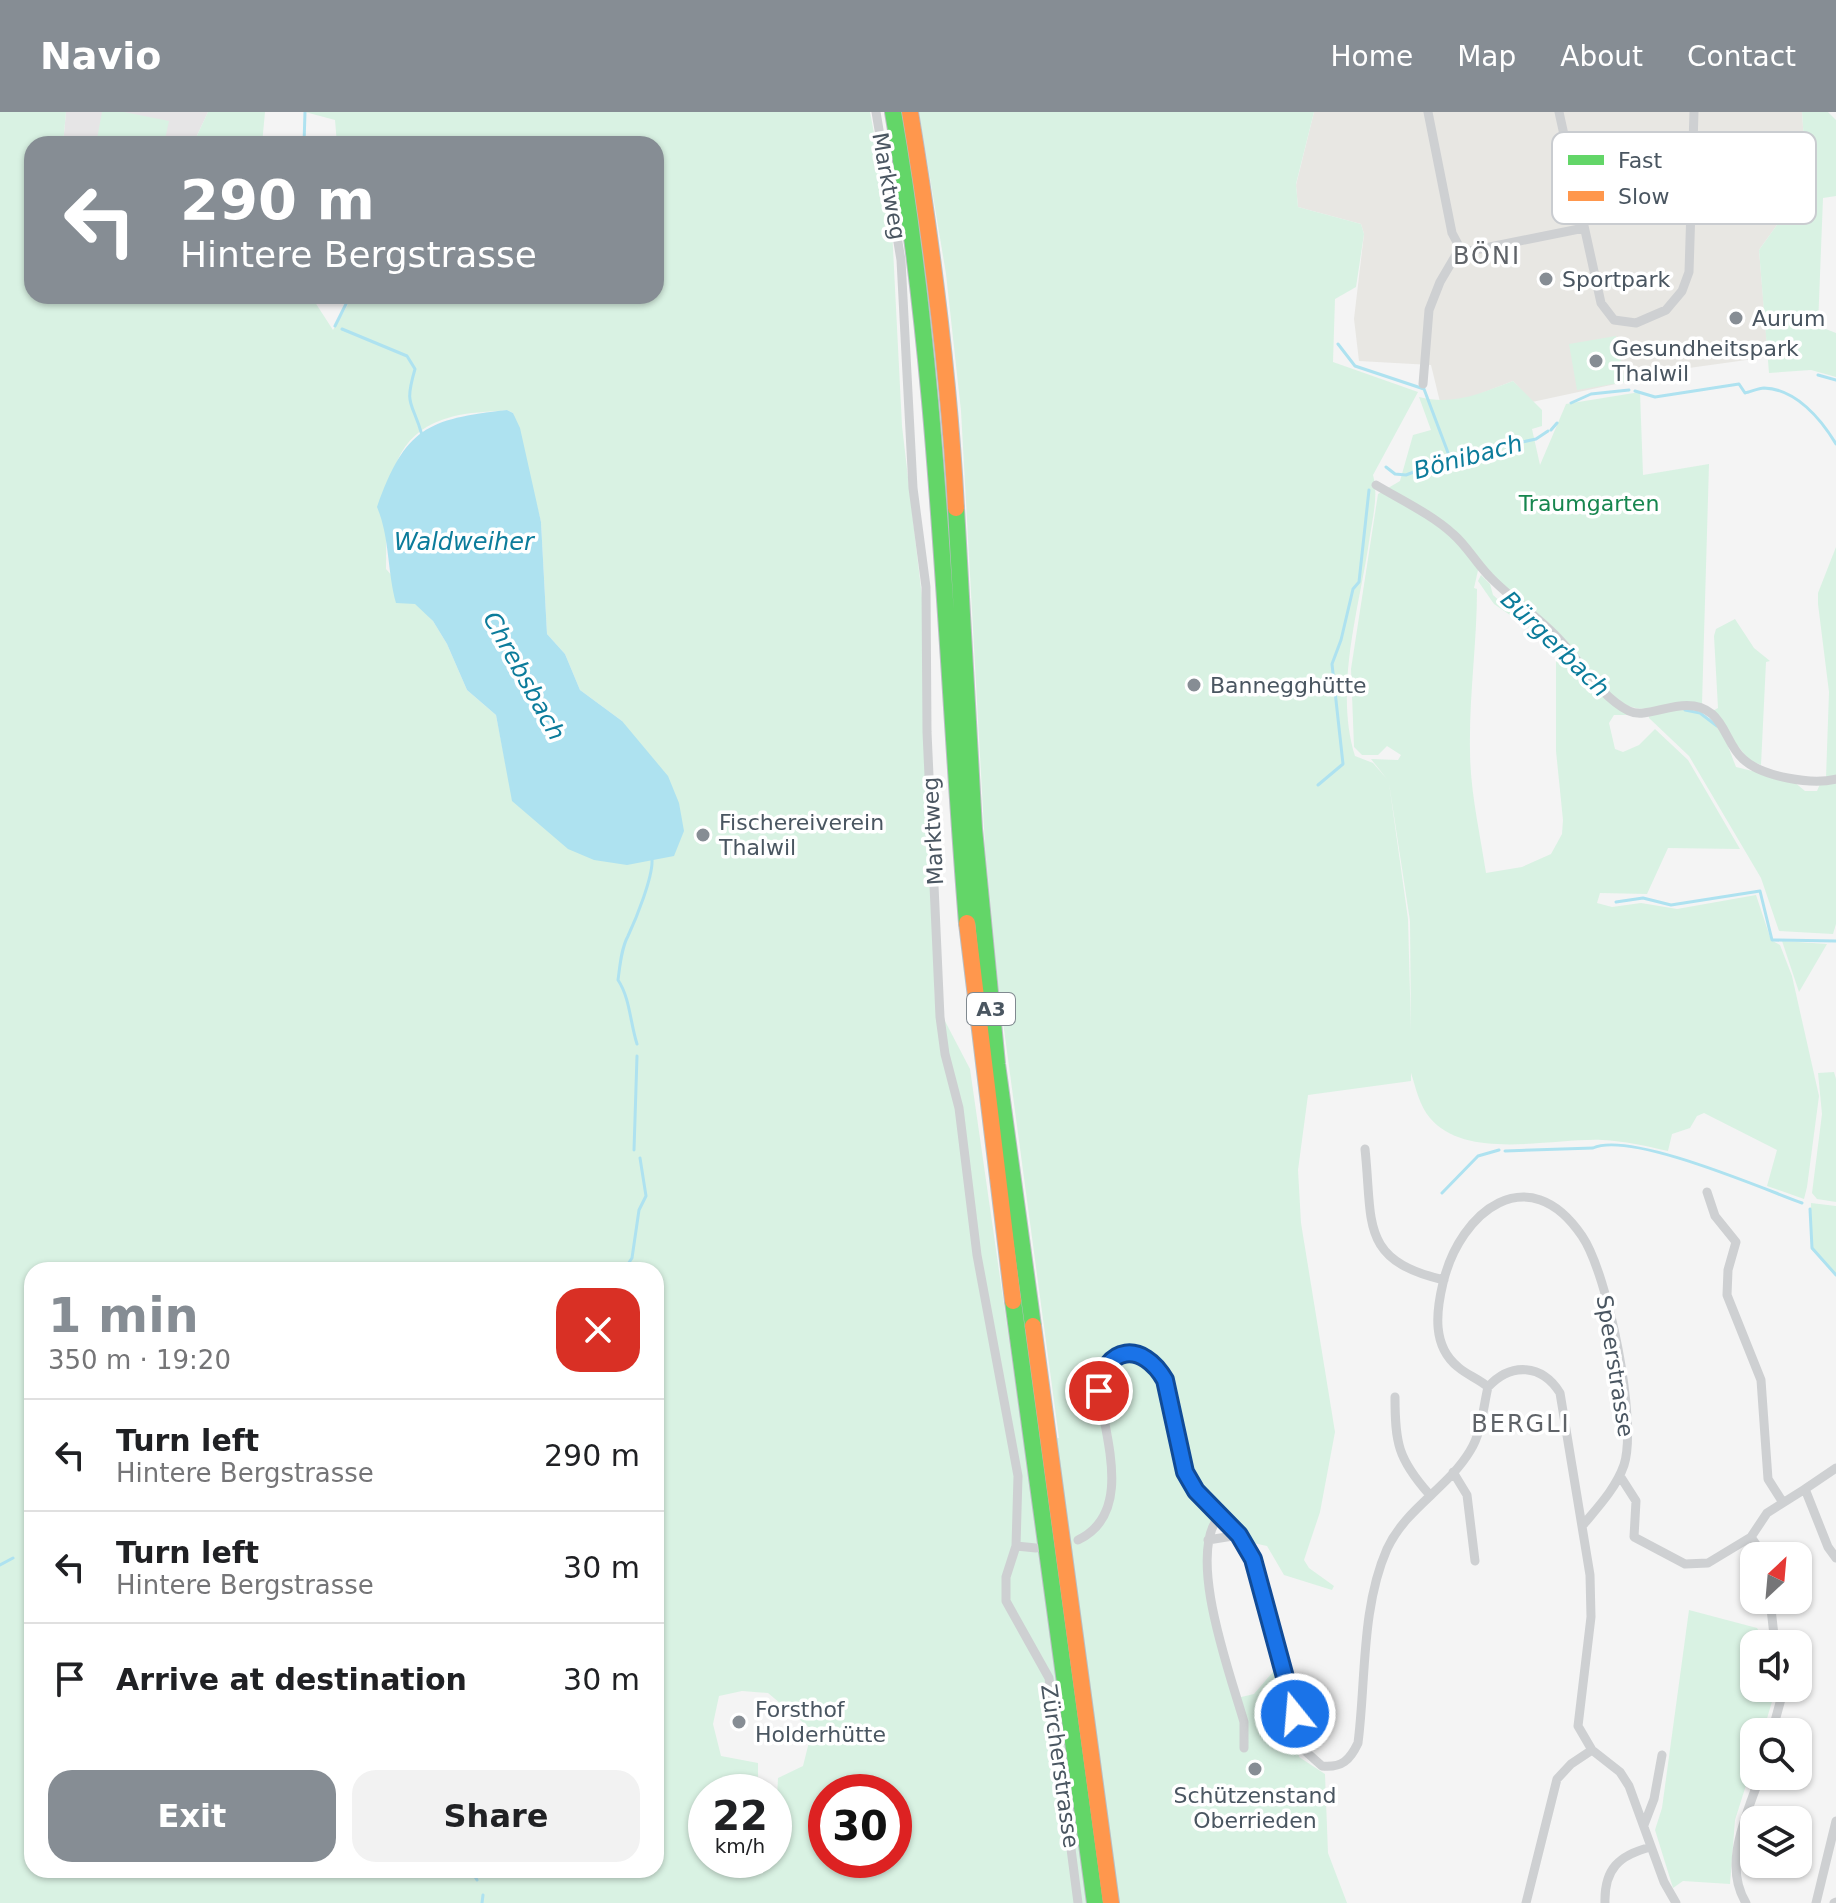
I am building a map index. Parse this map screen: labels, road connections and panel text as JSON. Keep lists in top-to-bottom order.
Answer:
{
  "streets": {
    "highway": ["A3"],
    "street": ["Marktweg", "Speerstrasse", "Zürcherstrasse"]
  },
  "crossings": [
    ["Marktweg", "Zürcherstrasse"]
  ],
  "districts": ["BÖNI", "BERGLI"],
  "water": [
    "Bönibach",
    "Waldweiher",
    "Bürgerbach",
    "Chrebsbach"
  ],
  "parks": ["Traumgarten"],
  "places": [
    "Sportpark",
    "Aurum",
    "Gesundheitspark Thalwil",
    "Bannegghütte",
    "Fischereiverein Thalwil",
    "Forsthof Holderhütte",
    "Schützenstand Oberrieden"
  ],
  "legend": ["Fast", "Slow"],
  "north": "top right",
  "page": {
    "header": "Navio",
    "nav": [
      "Home",
      "Map",
      "About",
      "Contact"
    ],
    "turn": ["290 m", "Hintere Bergstrasse"],
    "heading": ["1 min", "350 m · 19:20"],
    "list": [
      {
        "name": "Turn left",
        "note": "Hintere Bergstrasse",
        "value": "290 m"
      },
      {
        "name": "Turn left",
        "note": "Hintere Bergstrasse",
        "value": "30 m"
      },
      {
        "name": "Arrive at destination",
        "value": "30 m"
      }
    ],
    "buttons": ["Exit", "Share"],
    "speed": "22 km/h",
    "limit": "30"
  }
}
